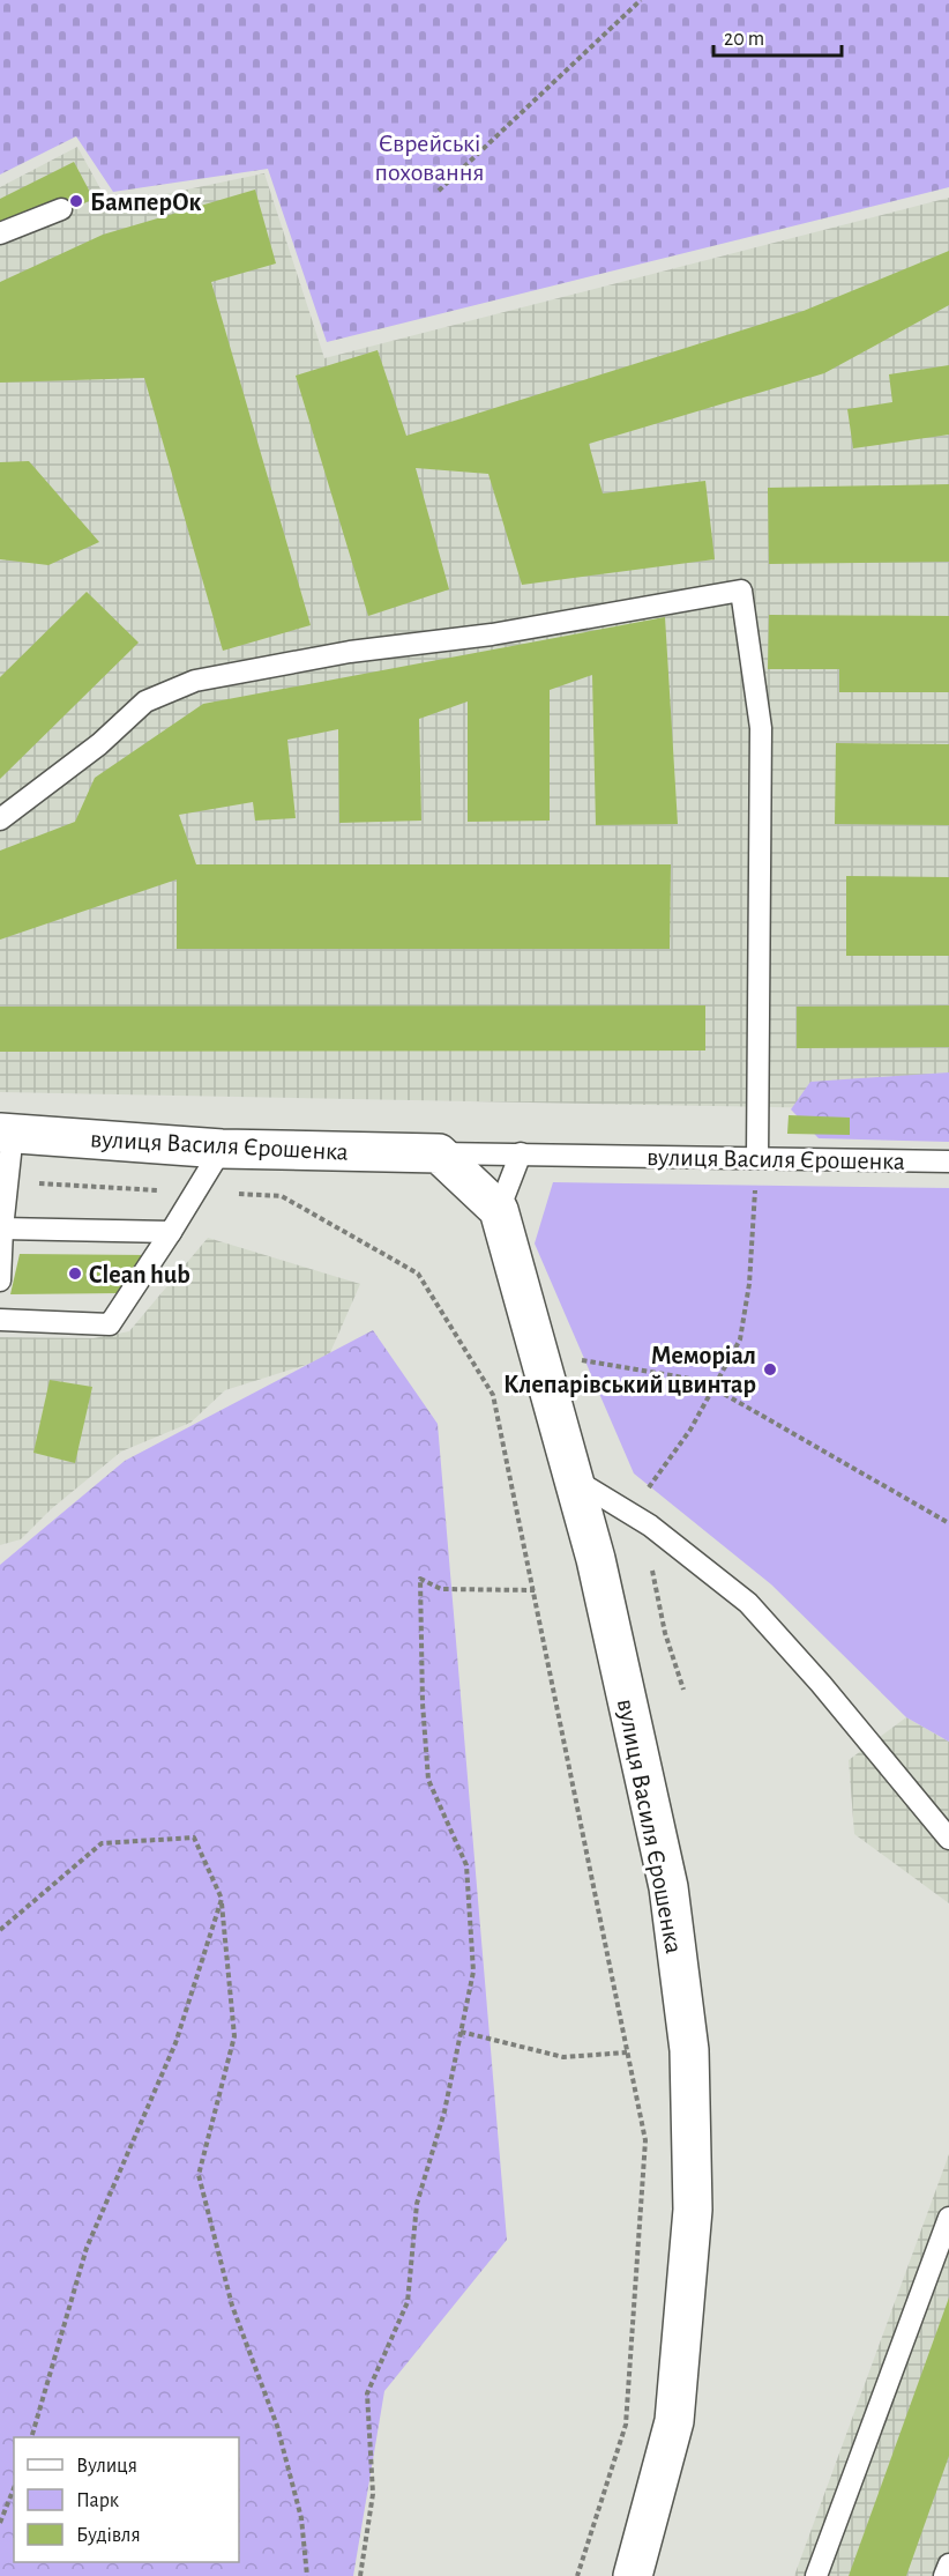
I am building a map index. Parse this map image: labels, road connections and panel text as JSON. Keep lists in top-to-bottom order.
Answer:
{
  "streets": {
    "main road": ["вулиця Василя Єрошенка"]
  },
  "parks": ["Єврейські поховання"],
  "places": ["БамперОк", "Clean hub", "Меморіал Клепарівський цвинтар"],
  "legend": ["Вулиця", "Парк", "Будівля"],
  "scale_bar": "20 m"
}
